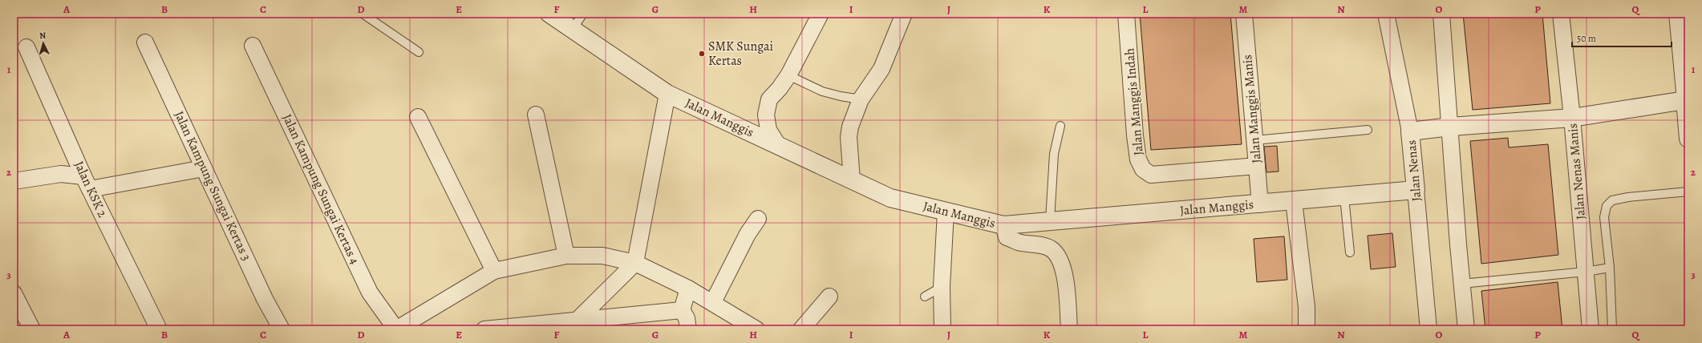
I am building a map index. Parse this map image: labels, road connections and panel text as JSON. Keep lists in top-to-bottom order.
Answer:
{
  "streets": {
    "street": [
      "Jalan Manggis Indah",
      "Jalan Manggis Manis",
      "Jalan Manggis",
      "Jalan Nenas",
      "Jalan Nenas Manis",
      "Jalan Kampung Sungai Kertas 3",
      "Jalan KSK 2",
      "Jalan Kampung Sungai Kertas 4"
    ]
  },
  "crossings": [
    ["Jalan Manggis Indah", "Jalan Manggis Manis"],
    ["Jalan Manggis Manis", "Jalan Manggis"],
    ["Jalan Manggis", "Jalan Nenas"]
  ],
  "places": ["SMK Sungai Kertas"],
  "scale_bar": "50 m",
  "north": "top",
  "grid": {
    "columns": [
      "A",
      "B",
      "C",
      "D",
      "E",
      "F",
      "G",
      "H",
      "I",
      "J",
      "K",
      "L",
      "M",
      "N",
      "O",
      "P",
      "Q"
    ],
    "rows": ["1", "2", "3"]
  }
}
